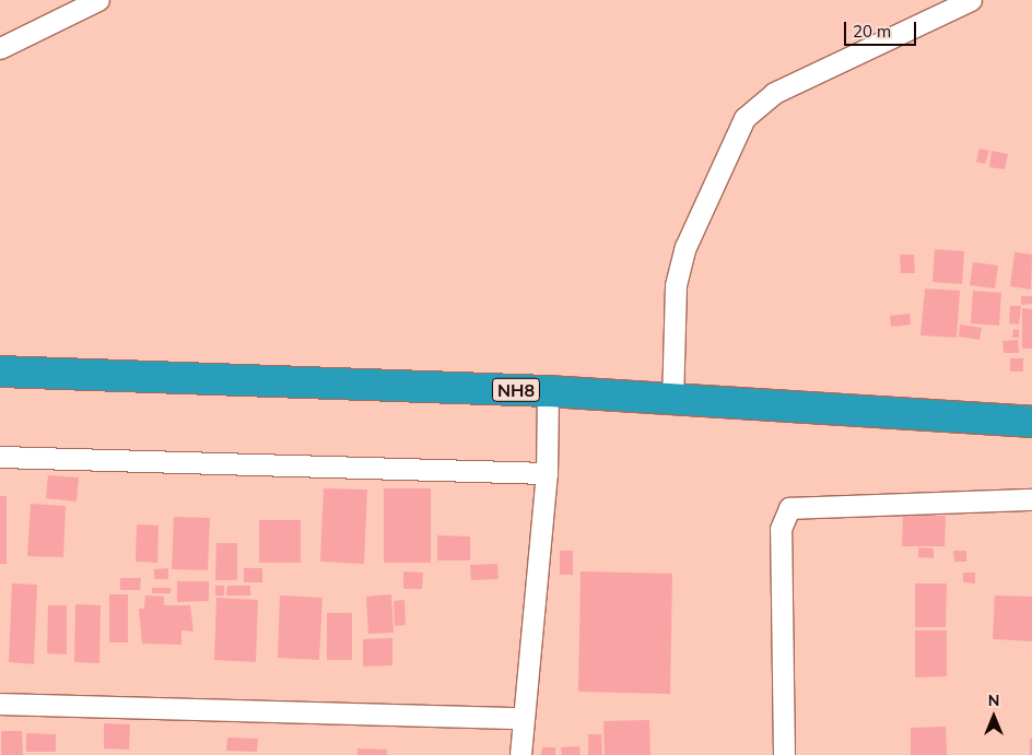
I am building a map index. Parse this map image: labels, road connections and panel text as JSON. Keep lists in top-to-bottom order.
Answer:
{
  "streets": {
    "highway": ["NH8"]
  },
  "scale_bar": "20 m",
  "north": "top"
}
